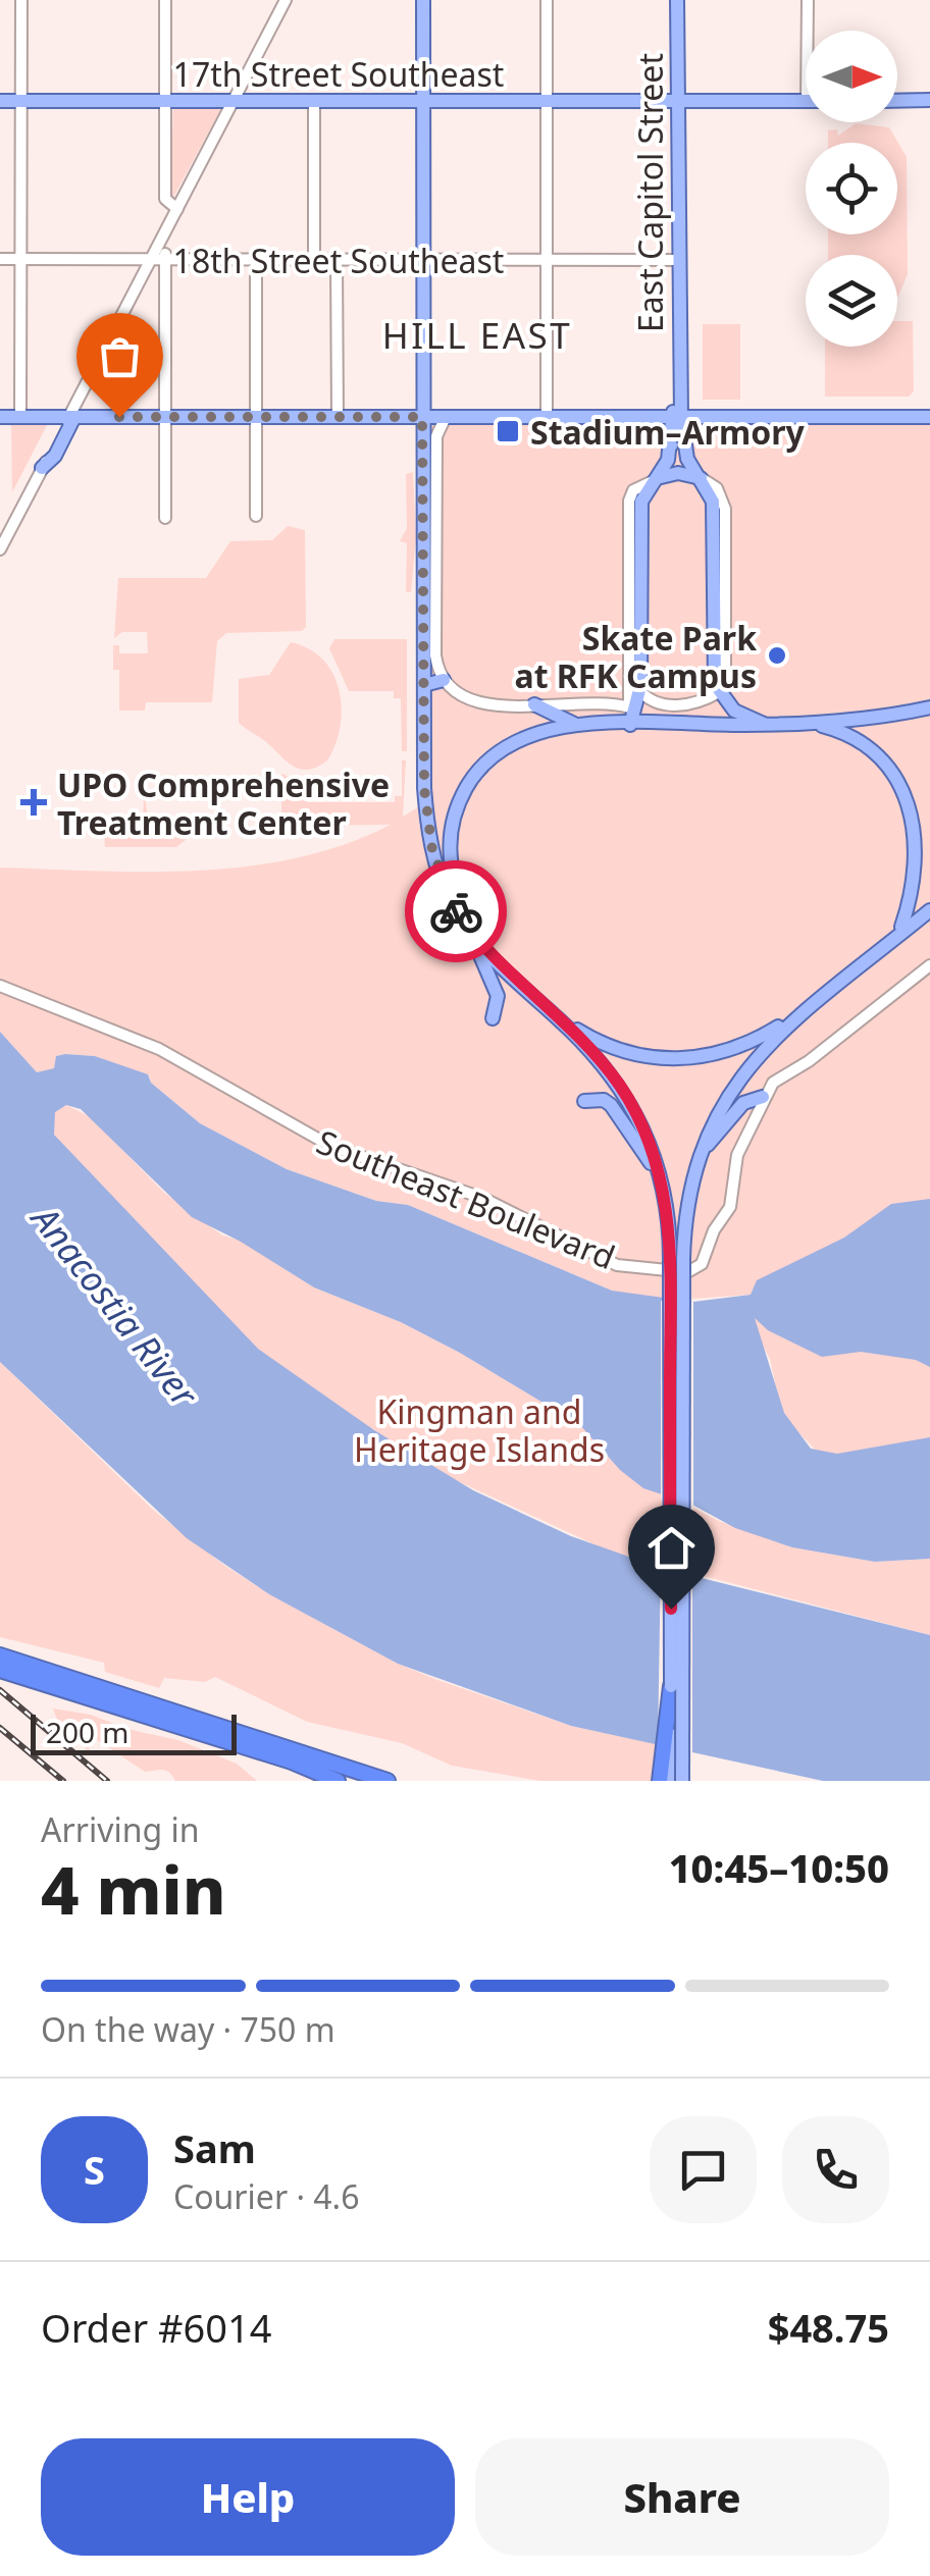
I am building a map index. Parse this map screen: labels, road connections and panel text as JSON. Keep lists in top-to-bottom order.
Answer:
{
  "streets": {
    "main road": ["17th Street Southeast", "East Capitol Street"],
    "street": ["18th Street Southeast", "Southeast Boulevard"]
  },
  "crossings": [
    ["17th Street Southeast", "East Capitol Street"],
    ["East Capitol Street", "18th Street Southeast"]
  ],
  "districts": ["HILL EAST"],
  "water": ["Anacostia River"],
  "parks": ["Kingman and Heritage Islands"],
  "places": {
    "transit": ["Stadium–Armory"],
    "other": ["Skate Park at RFK Campus"],
    "health": ["UPO Comprehensive Treatment Center"]
  },
  "scale_bar": "200 m",
  "north": "right",
  "page": {
    "scale": "200 m",
    "heading": ["4 min", "Arriving in", "10:45–10:50"],
    "panel": [
      "Sam",
      "Courier · 4.6",
      "Order #6014",
      "$48.75"
    ],
    "bar": "On the way · 750 m",
    "round": "S",
    "buttons": ["Help", "Share"]
  }
}
